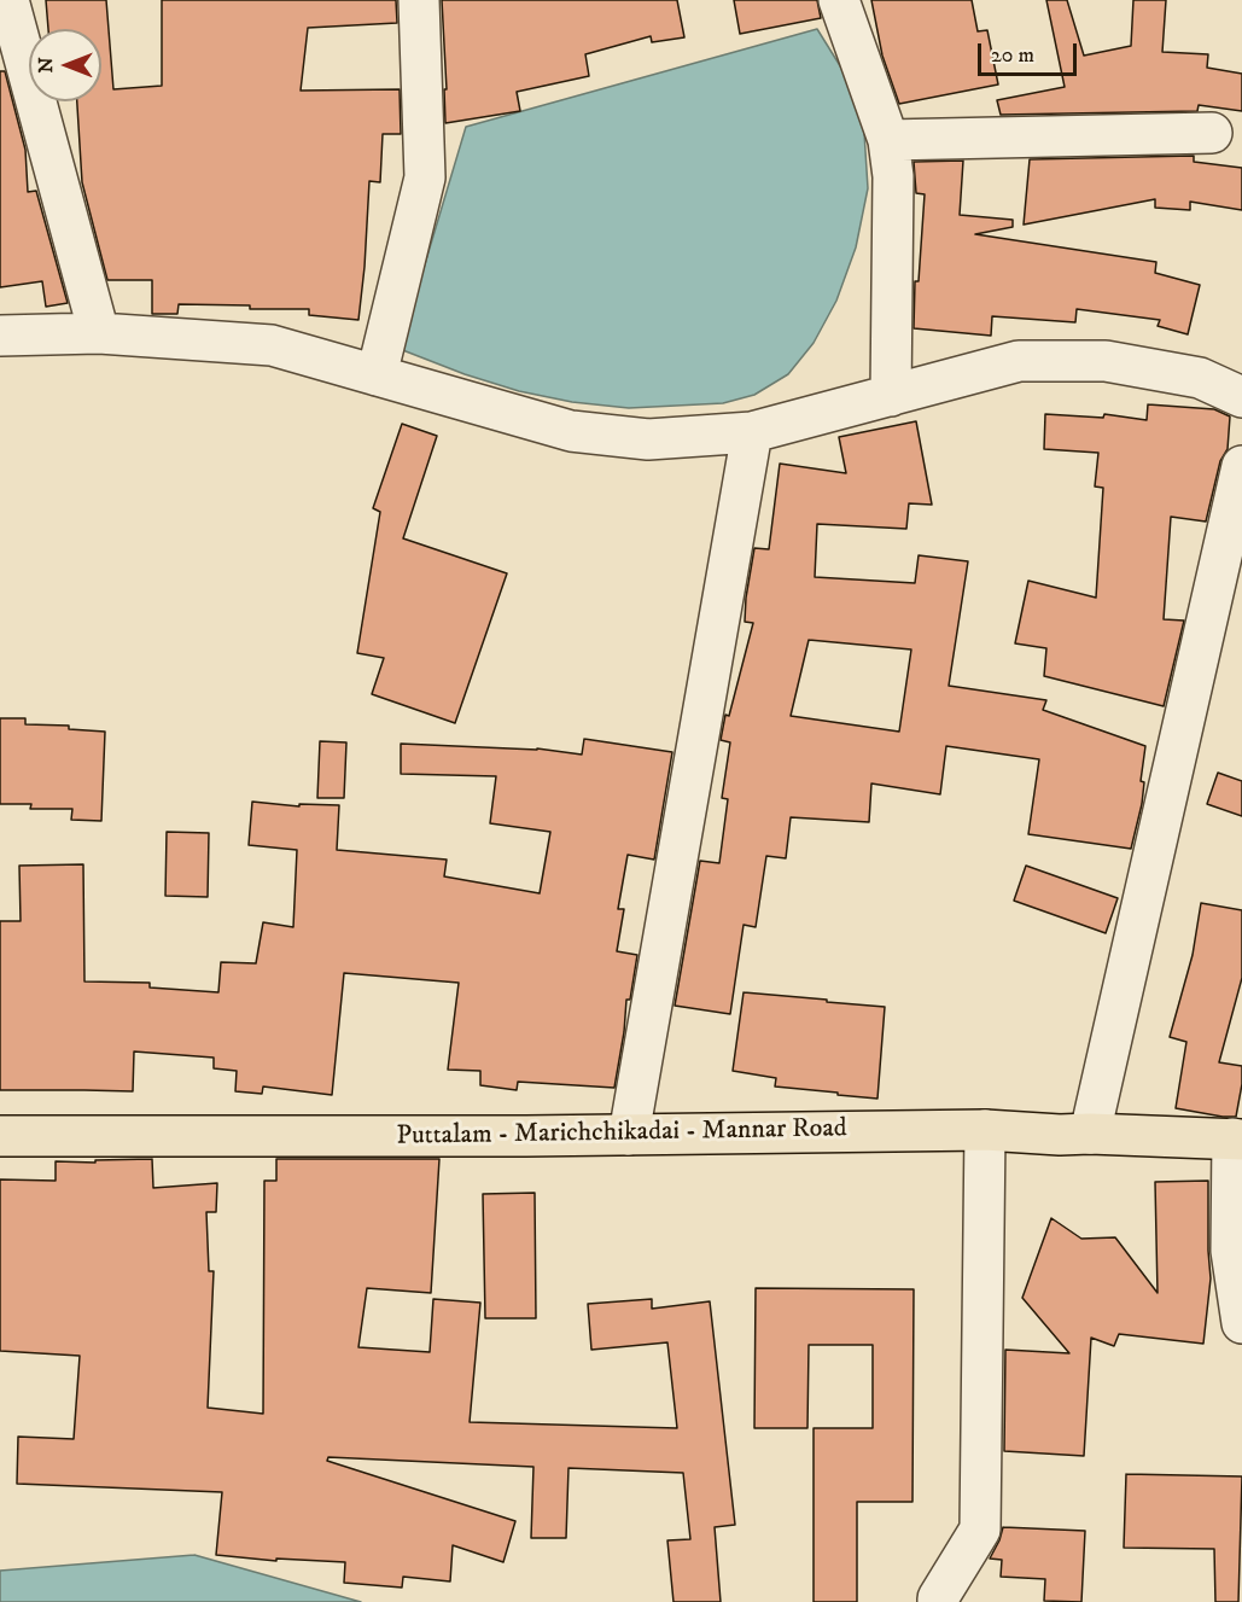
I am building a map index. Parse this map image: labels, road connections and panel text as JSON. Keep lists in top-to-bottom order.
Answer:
{
  "streets": {
    "main road": ["Puttalam - Marichchikadai - Mannar Road"]
  },
  "scale_bar": "20 m",
  "north": "left"
}
